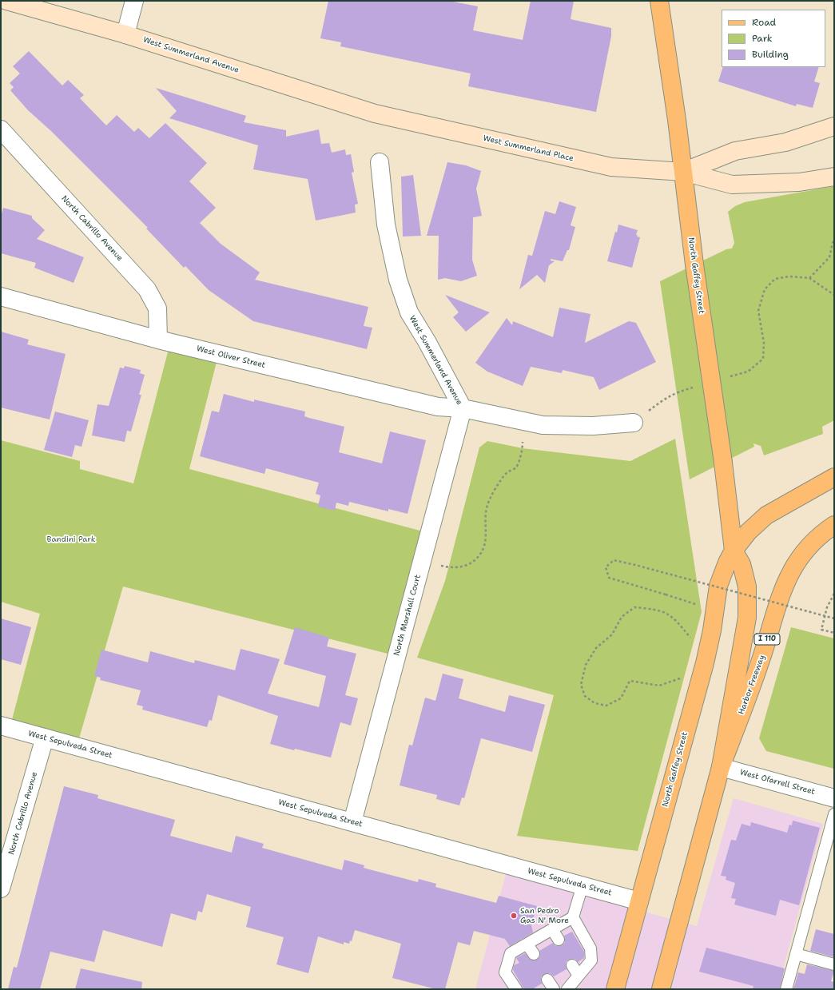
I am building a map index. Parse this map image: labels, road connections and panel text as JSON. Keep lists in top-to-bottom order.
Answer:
{
  "streets": {
    "main road": [
      "West Summerland Avenue",
      "West Summerland Place",
      "North Gaffey Street",
      "I 110",
      "Harbor Freeway"
    ],
    "street": [
      "North Cabrillo Avenue",
      "West Oliver Street",
      "North Marshall Court",
      "West Sepulveda Street",
      "West Ofarrell Street"
    ]
  },
  "crossings": [
    ["West Summerland Avenue", "West Summerland Place"],
    ["West Summerland Avenue", "West Oliver Street"],
    ["West Summerland Avenue", "North Marshall Court"],
    ["West Summerland Place", "North Gaffey Street"],
    ["North Cabrillo Avenue", "West Oliver Street"],
    ["North Cabrillo Avenue", "West Sepulveda Street"],
    ["North Gaffey Street", "Harbor Freeway"],
    ["North Gaffey Street", "West Sepulveda Street"],
    ["North Gaffey Street", "West Ofarrell Street"],
    ["West Oliver Street", "North Marshall Court"],
    ["North Marshall Court", "West Sepulveda Street"],
    ["Harbor Freeway", "West Ofarrell Street"]
  ],
  "parks": ["Bandini Park"],
  "places": ["San Pedro Gas N' More"],
  "legend": ["Road", "Park", "Building"]
}
